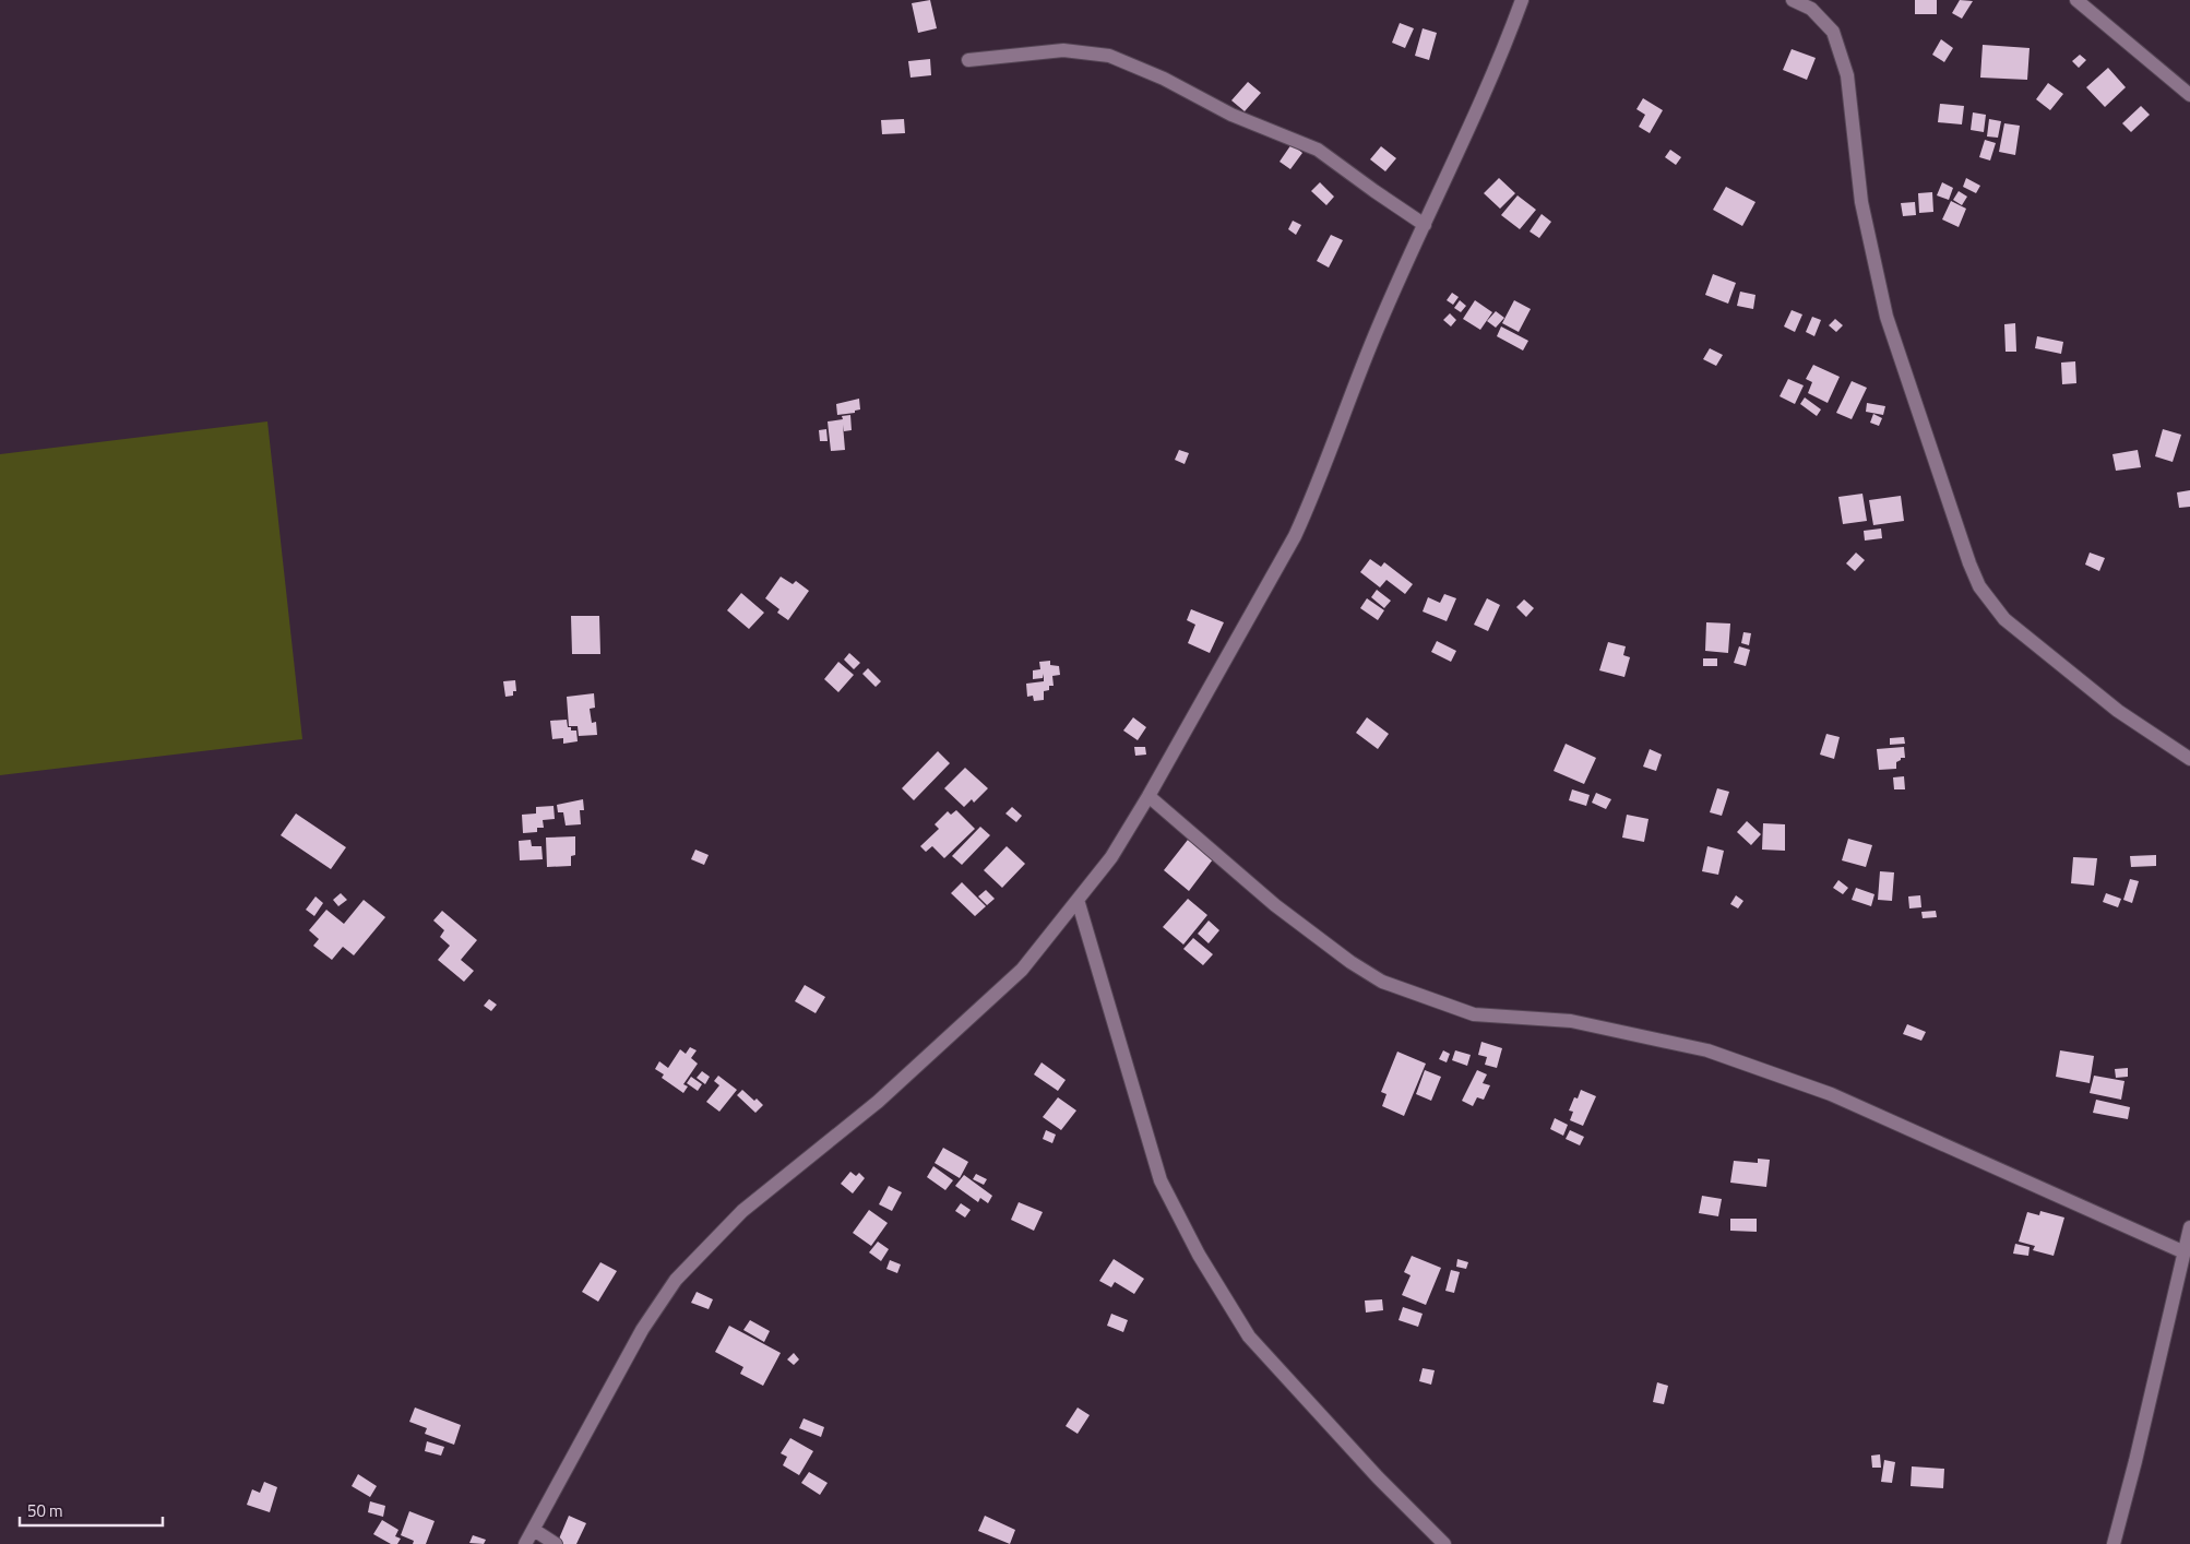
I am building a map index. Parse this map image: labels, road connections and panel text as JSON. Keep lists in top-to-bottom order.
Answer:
{
  "scale_bar": "50 m"
}
